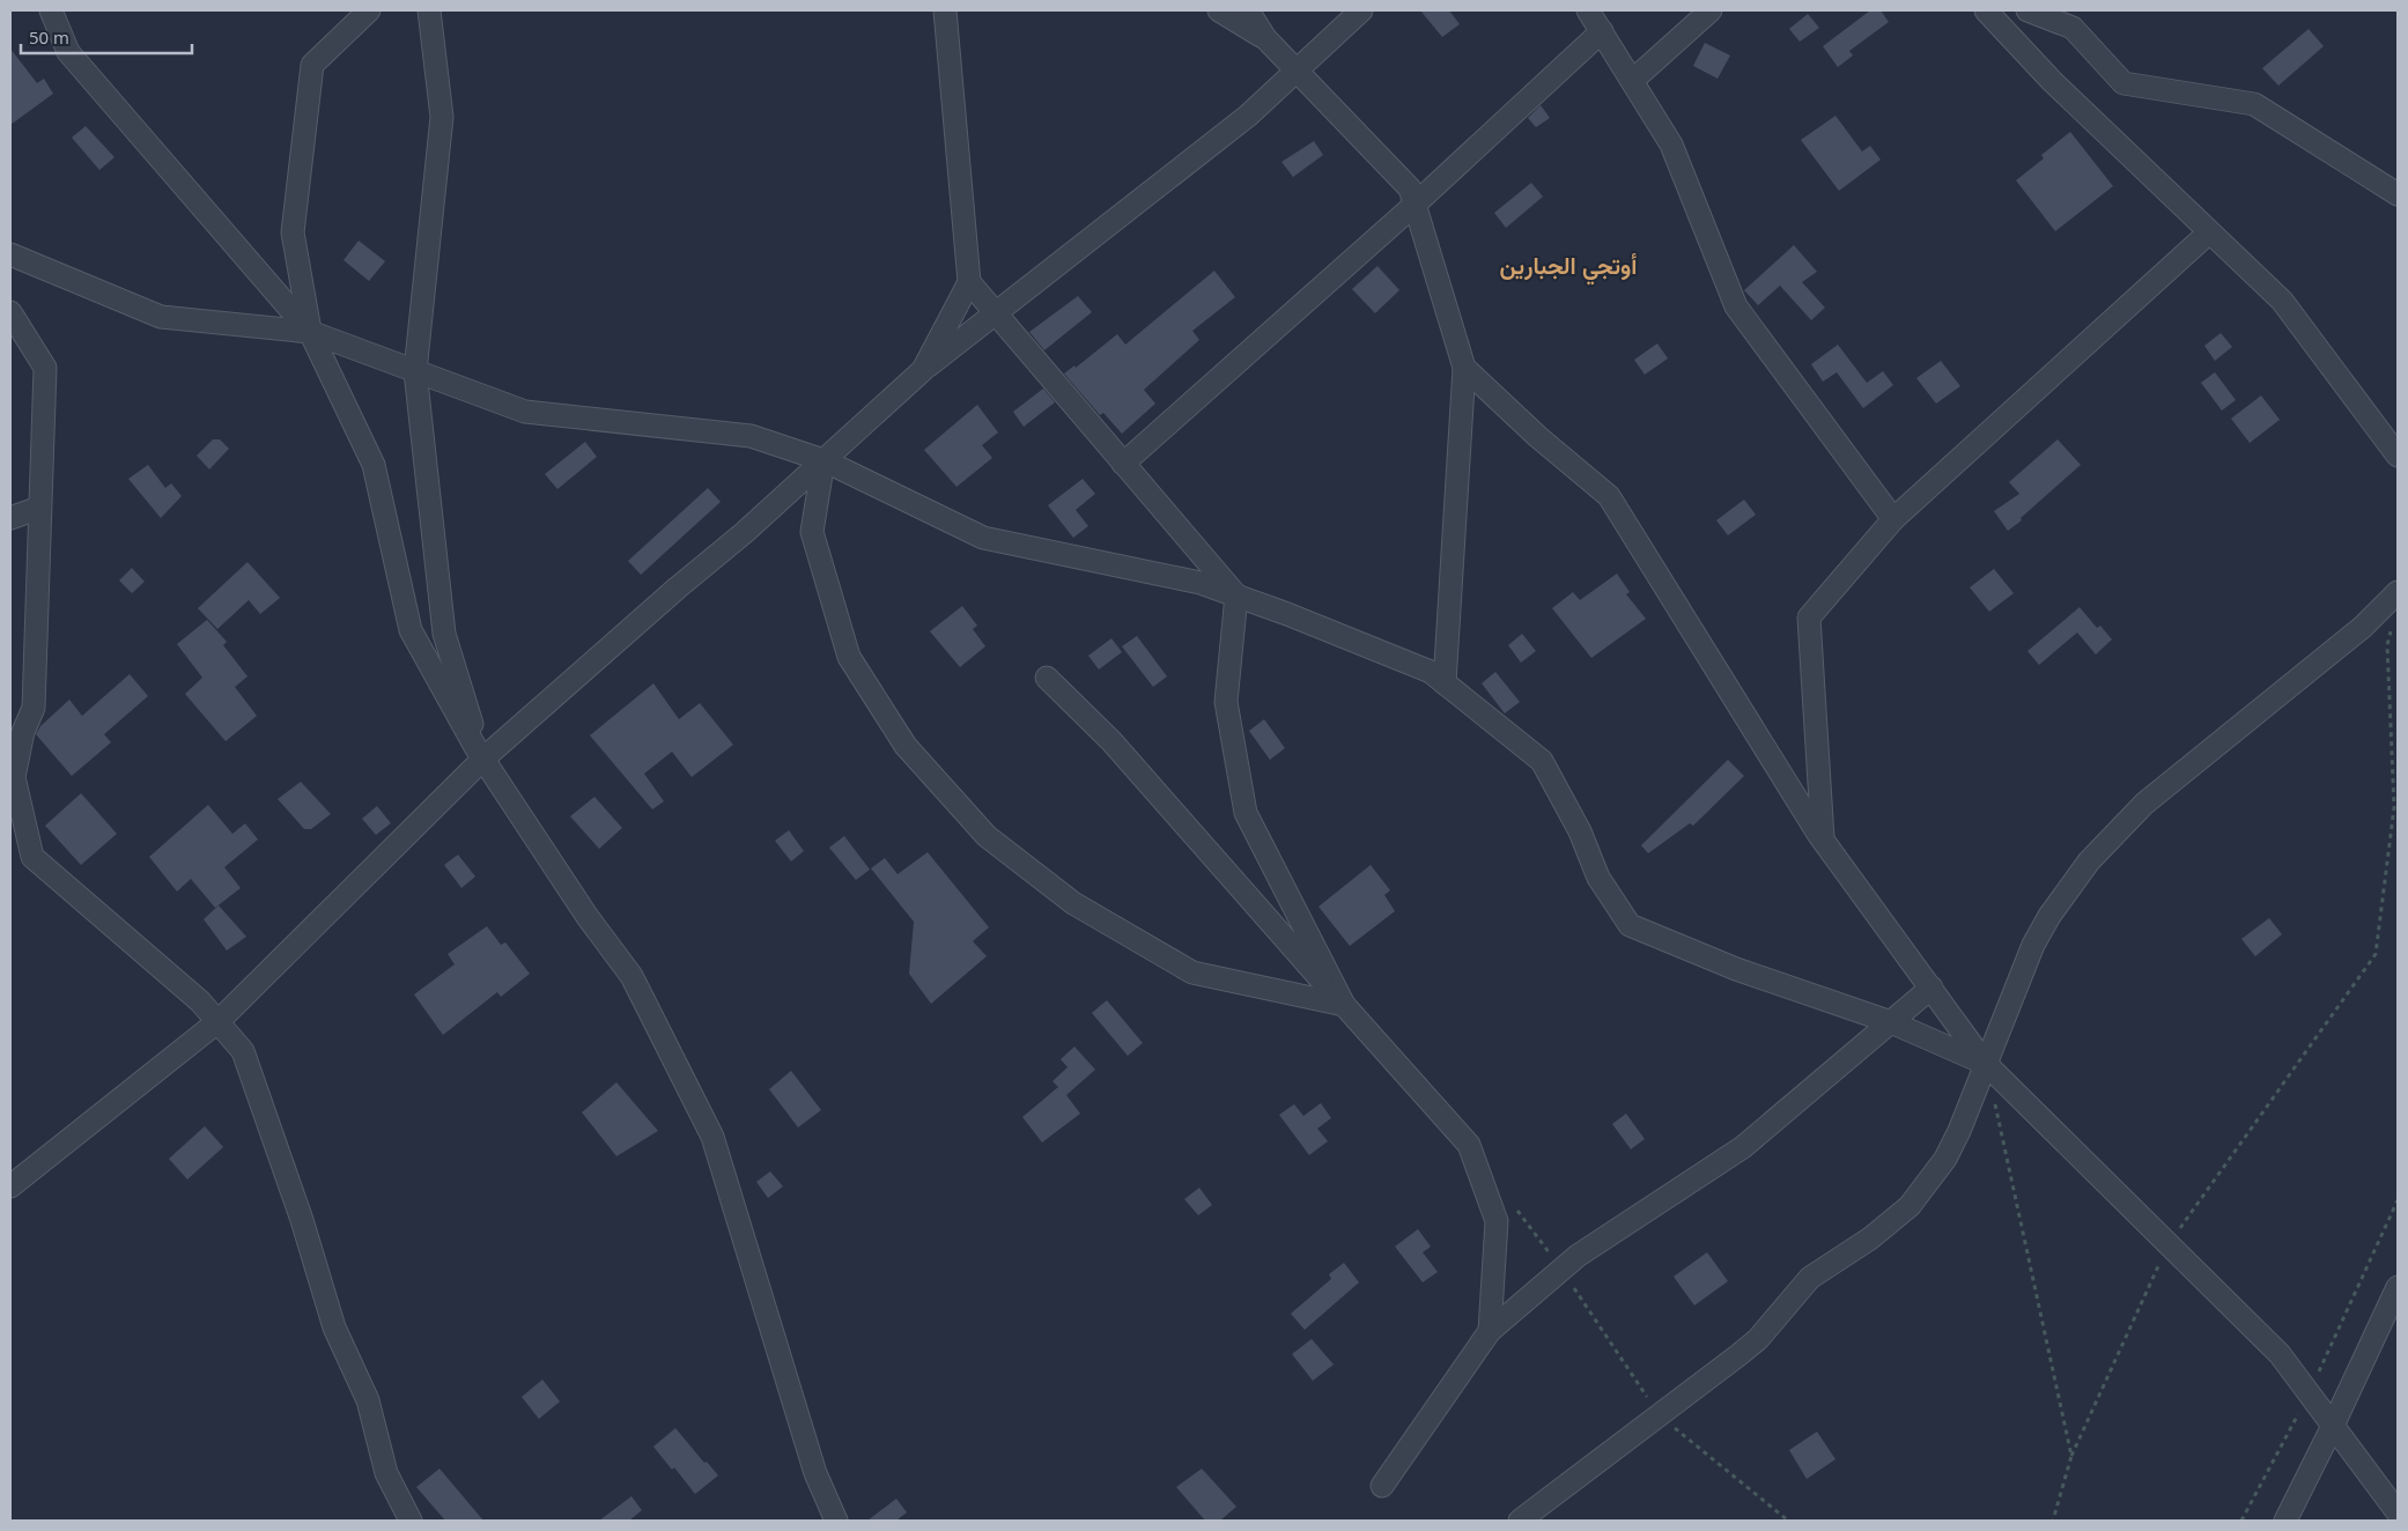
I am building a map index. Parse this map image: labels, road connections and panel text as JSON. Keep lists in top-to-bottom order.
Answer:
{
  "districts": ["أوتجي الجبارين"],
  "scale_bar": "50 m"
}
